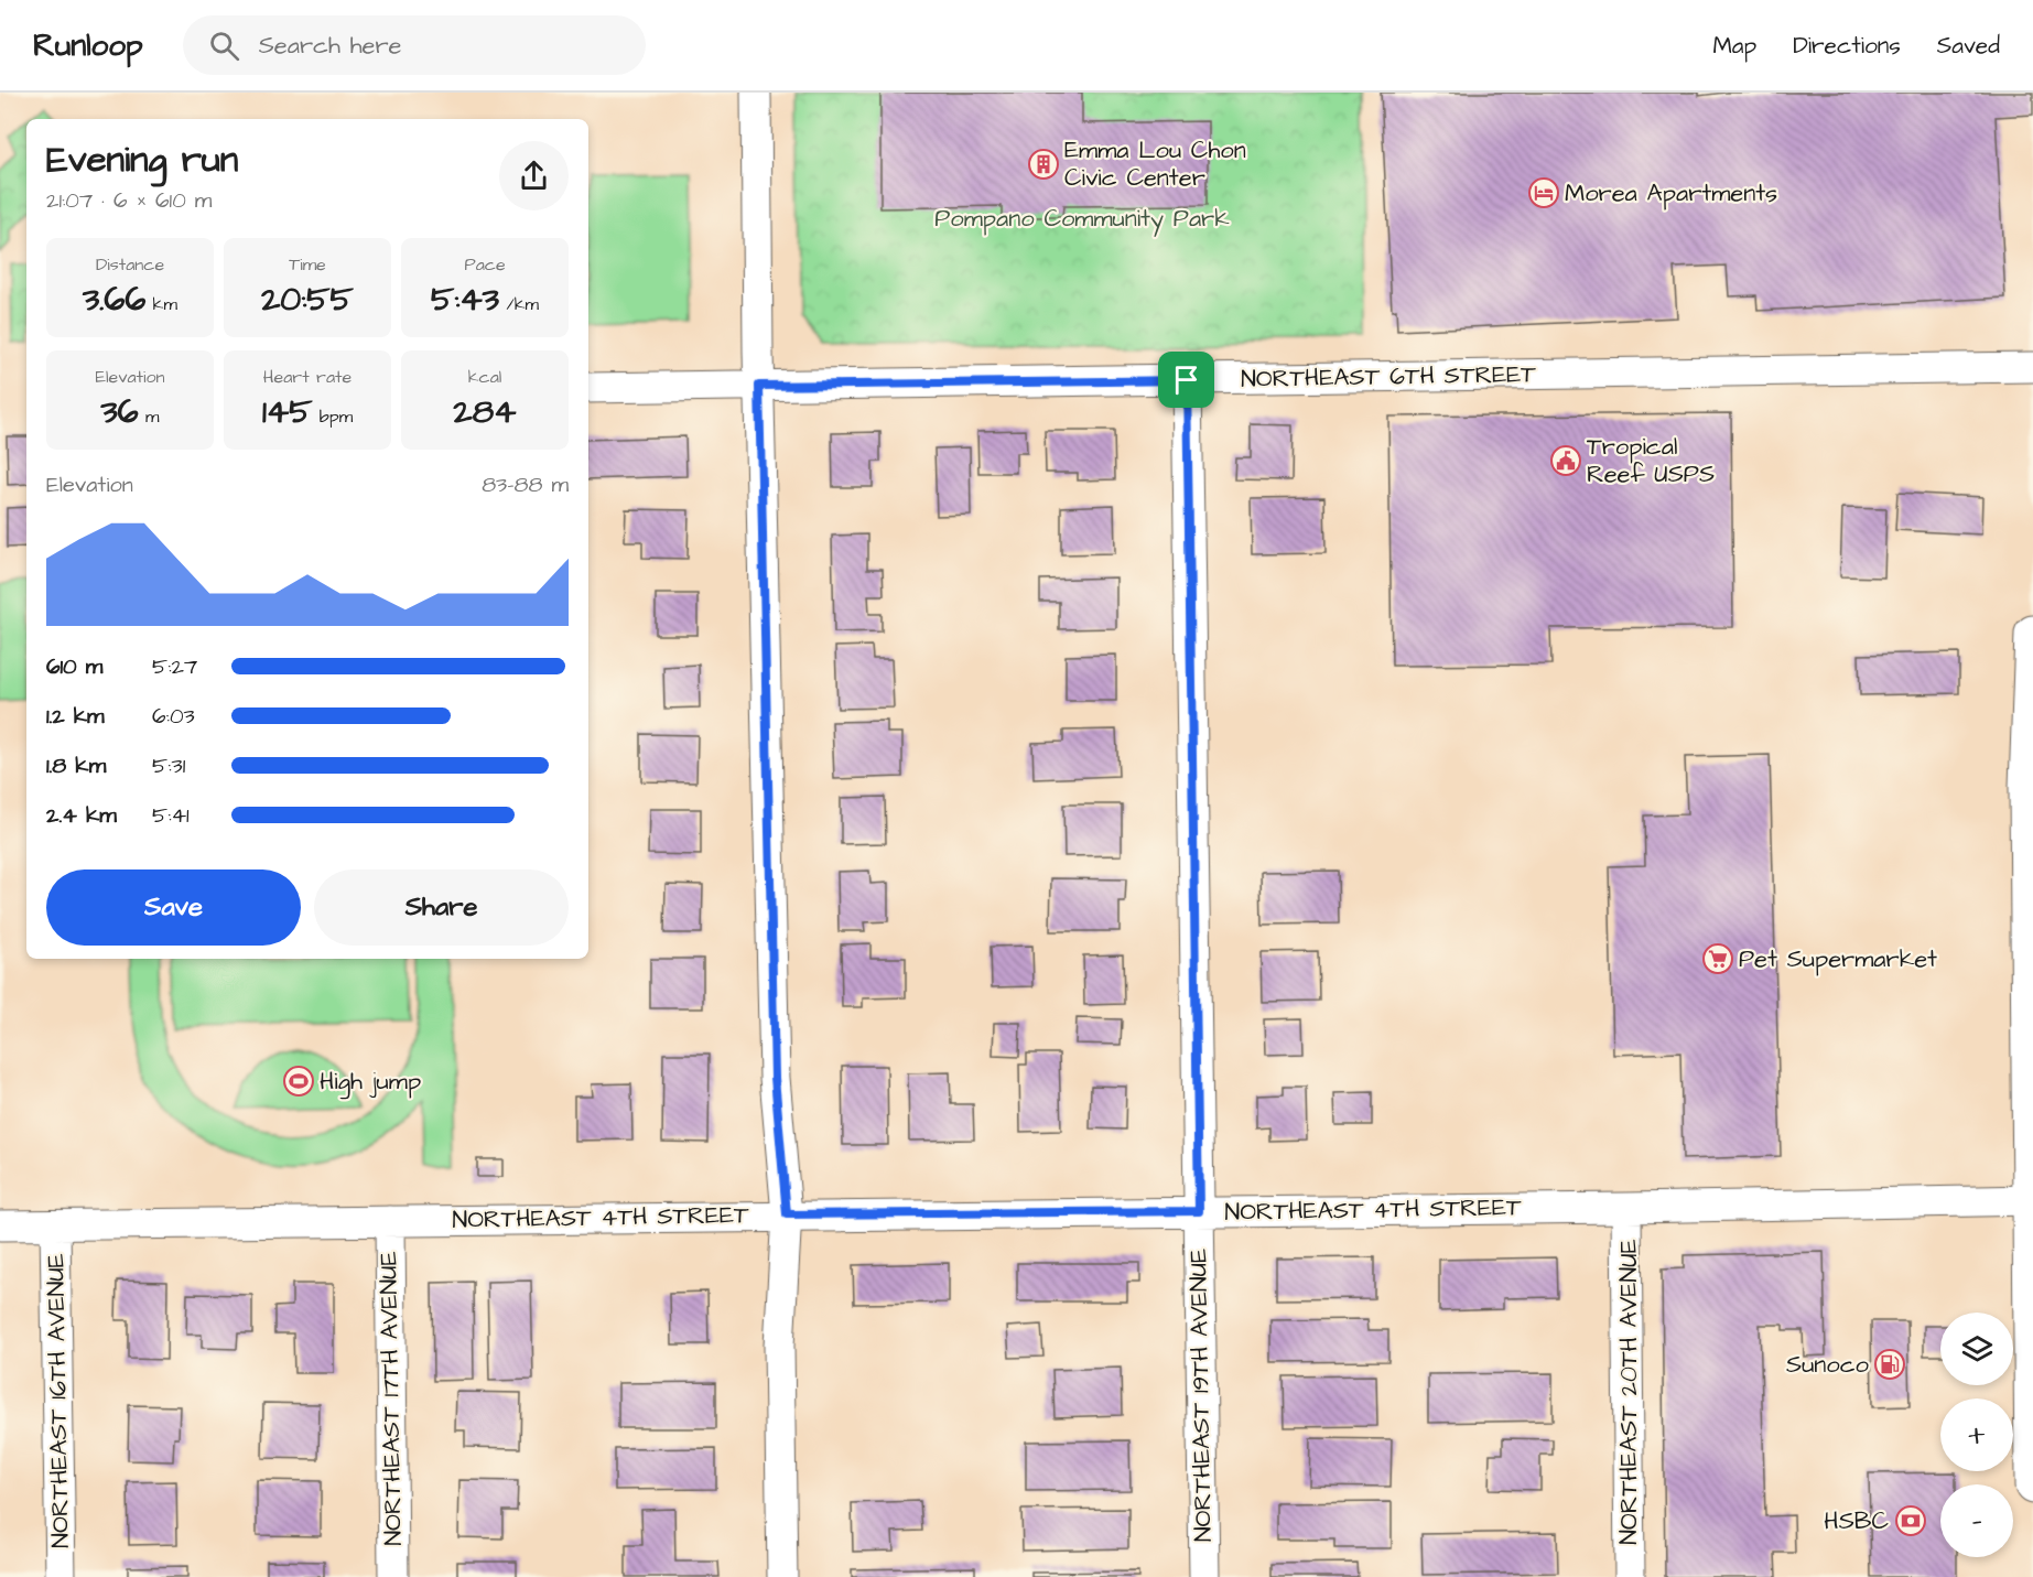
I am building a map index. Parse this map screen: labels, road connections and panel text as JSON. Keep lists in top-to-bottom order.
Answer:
{
  "streets": {
    "street": [
      "NORTHEAST 6TH STREET",
      "NORTHEAST 4TH STREET",
      "NORTHEAST 20TH AVENUE",
      "NORTHEAST 19TH AVENUE",
      "NORTHEAST 17TH AVENUE",
      "NORTHEAST 16TH AVENUE"
    ]
  },
  "crossings": [
    ["NORTHEAST 6TH STREET", "NORTHEAST 19TH AVENUE"],
    ["NORTHEAST 4TH STREET", "NORTHEAST 20TH AVENUE"],
    ["NORTHEAST 4TH STREET", "NORTHEAST 19TH AVENUE"],
    ["NORTHEAST 4TH STREET", "NORTHEAST 17TH AVENUE"],
    ["NORTHEAST 4TH STREET", "NORTHEAST 16TH AVENUE"]
  ],
  "parks": ["Pompano Community Park"],
  "places": {
    "building": ["Emma Lou Chon Civic Center"],
    "hotel": ["Morea Apartments"],
    "public building": ["Tropical Reef USPS"],
    "supermarket": ["Pet Supermarket"],
    "sports": ["High jump"],
    "fuel station": ["Sunoco"],
    "bank": ["HSBC"]
  },
  "page": {
    "header": "Runloop",
    "search": "Search here",
    "nav": ["Map", "Directions", "Saved"],
    "heading": ["Evening run", "21:07 · 6 × 610 m"],
    "stats": [
      ["Distance", "3.66 km"],
      ["Time", "20:55"],
      ["Pace", "5:43 /km"],
      ["Elevation", "36 m"],
      ["Heart rate", "145 bpm"],
      ["kcal", "284"]
    ],
    "chart": ["Elevation", "83–88 m"],
    "list": [
      {
        "name": "610 m",
        "note": "5:27"
      },
      {
        "name": "1.2 km",
        "note": "6:03"
      },
      {
        "name": "1.8 km",
        "note": "5:31"
      },
      {
        "name": "2.4 km",
        "note": "5:41"
      }
    ],
    "buttons": ["Save", "Share"],
    "map_buttons": ["+", "−"]
  }
}
